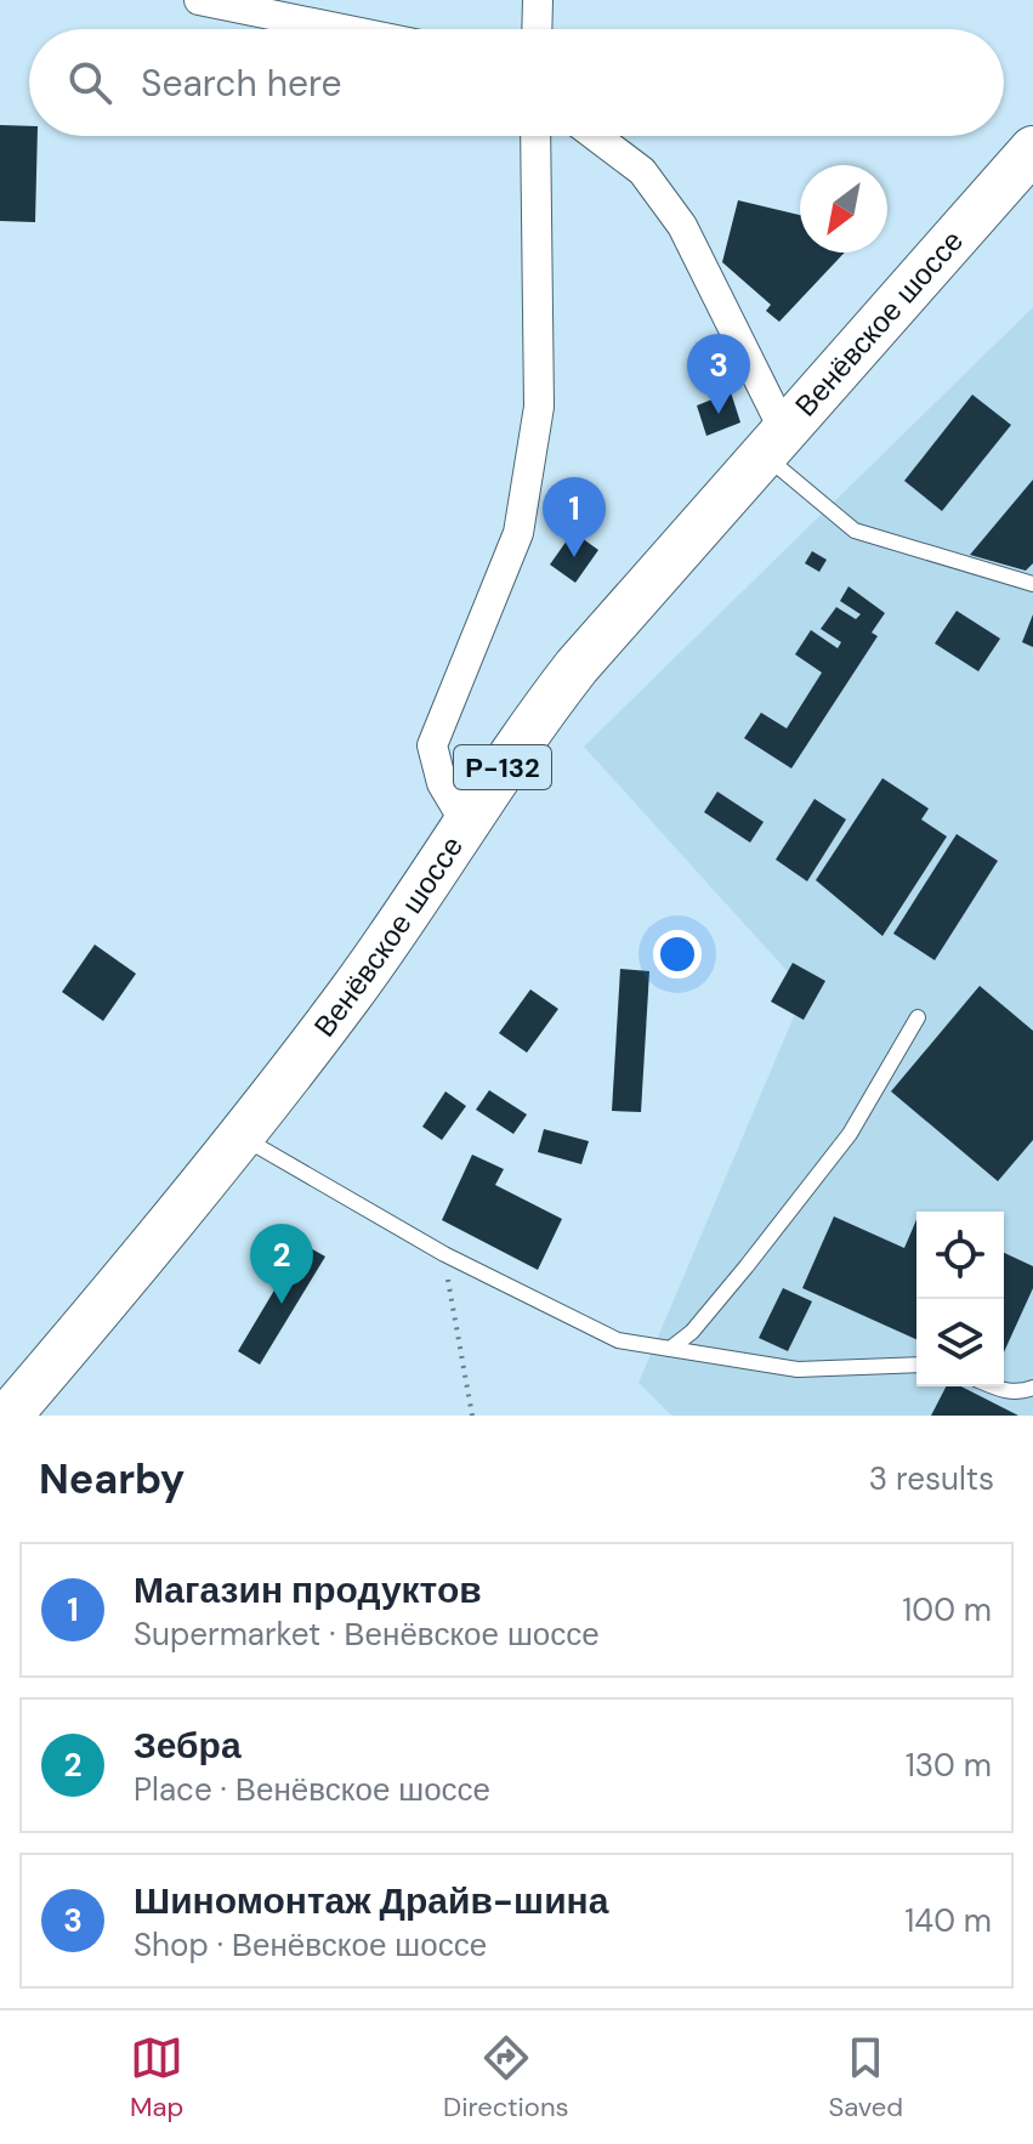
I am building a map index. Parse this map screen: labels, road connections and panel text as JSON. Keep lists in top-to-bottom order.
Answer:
{
  "streets": {
    "main road": ["Венёвское шоссе", "Р-132"]
  },
  "north": "bottom left",
  "page": {
    "search": "Search here",
    "pins": ["3", "1", "2"],
    "heading": ["Nearby", "3 results"],
    "list": [
      {
        "mark": "1",
        "name": "Магазин продуктов",
        "note": "Supermarket · Венёвское шоссе",
        "value": "100 m"
      },
      {
        "mark": "2",
        "name": "Зебра",
        "note": "Place · Венёвское шоссе",
        "value": "130 m"
      },
      {
        "mark": "3",
        "name": "Шиномонтаж Драйв-шина",
        "note": "Shop · Венёвское шоссе",
        "value": "140 m"
      }
    ],
    "nav": ["Map", "Directions", "Saved"]
  }
}
